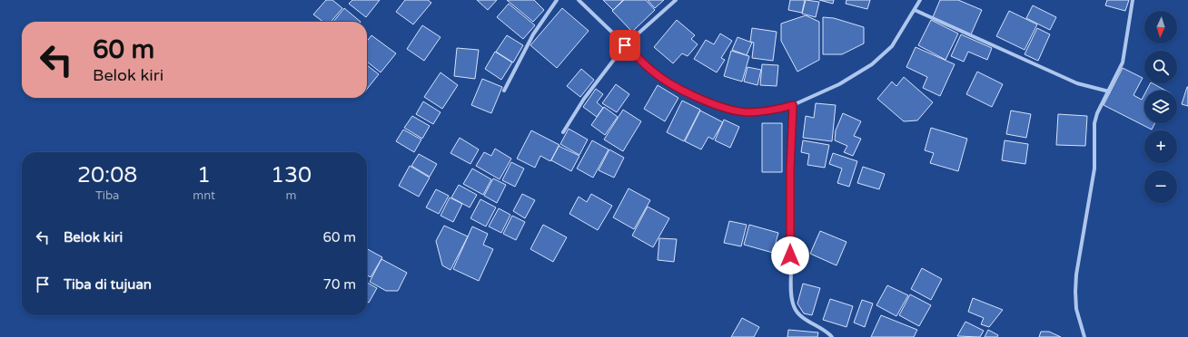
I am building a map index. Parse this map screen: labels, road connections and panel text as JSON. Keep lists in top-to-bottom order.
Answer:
{
  "north": "bottom",
  "page": {
    "map_buttons": ["+", "−"],
    "turn": ["60 m", "Belok kiri"],
    "eta": [
      "20:08",
      "Tiba",
      "1",
      "mnt",
      "130",
      "m"
    ],
    "list": [
      {
        "name": "Belok kiri",
        "value": "60 m"
      },
      {
        "name": "Tiba di tujuan",
        "value": "70 m"
      }
    ]
  }
}
